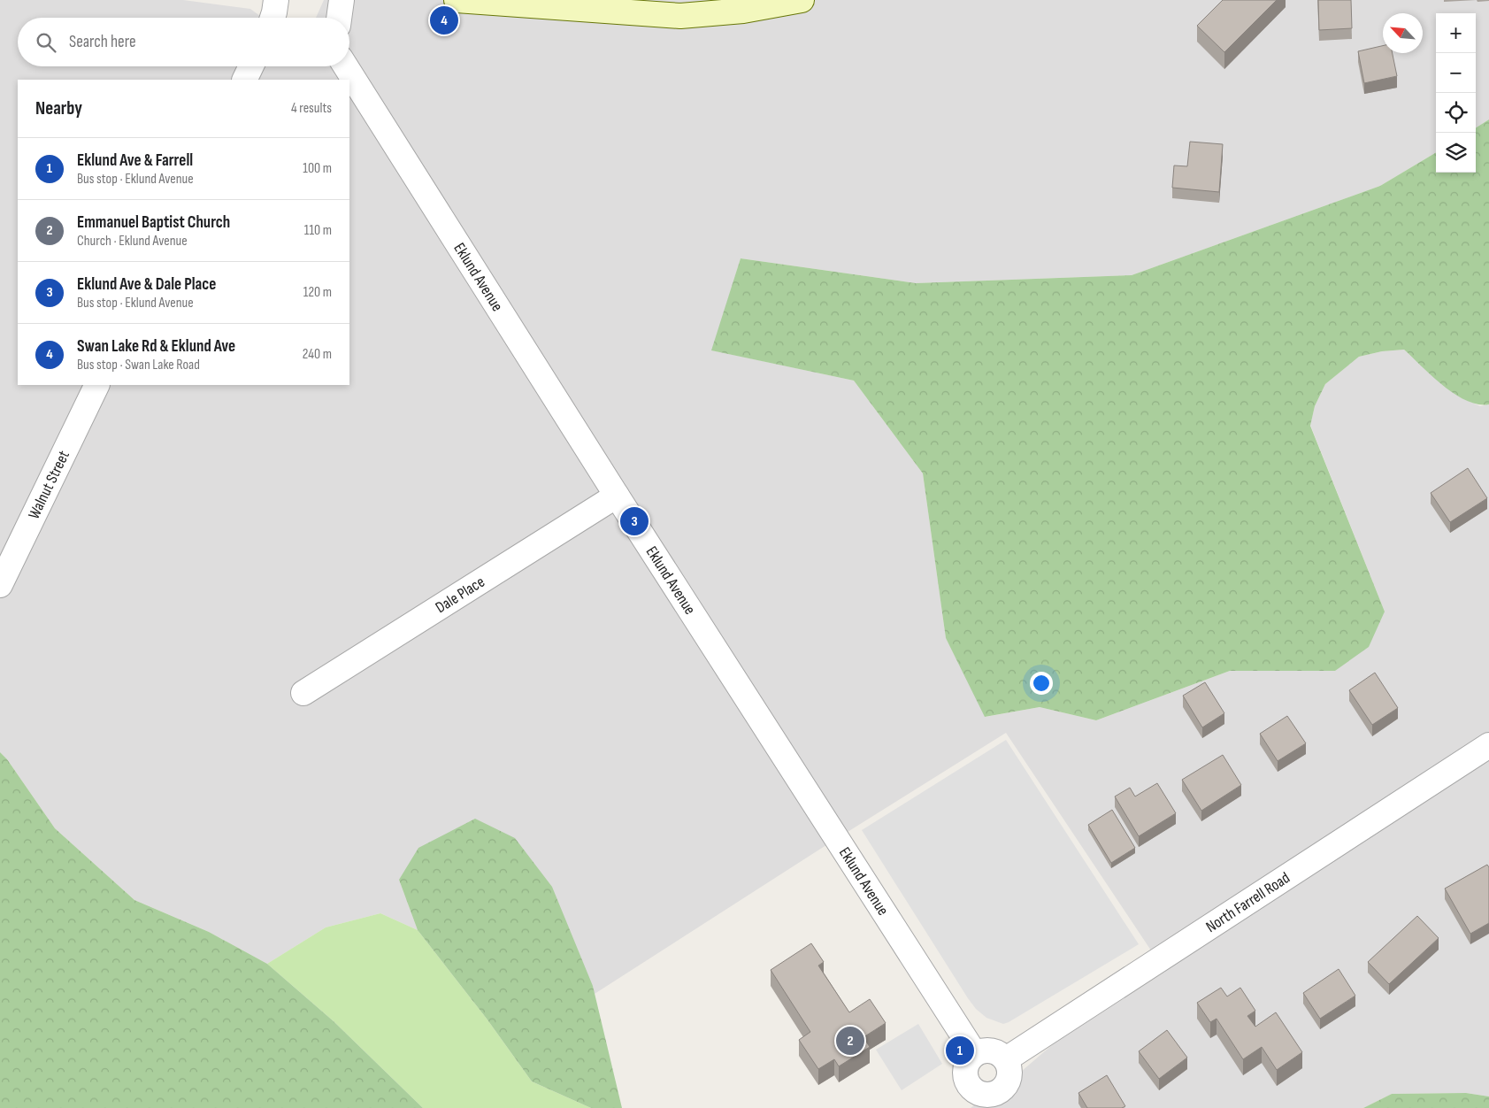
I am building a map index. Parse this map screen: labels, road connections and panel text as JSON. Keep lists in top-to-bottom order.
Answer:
{
  "streets": {
    "street": [
      "Eklund Avenue",
      "Walnut Street",
      "Dale Place",
      "North Farrell Road"
    ]
  },
  "crossings": [
    ["Eklund Avenue", "Dale Place"],
    ["Eklund Avenue", "North Farrell Road"]
  ],
  "north": "top left",
  "page": {
    "pins": [
      "4",
      "3",
      "2",
      "1"
    ],
    "map_buttons": ["+", "−"],
    "search": "Search here",
    "heading": ["Nearby", "4 results"],
    "list": [
      {
        "mark": "1",
        "name": "Eklund Ave & Farrell",
        "note": "Bus stop · Eklund Avenue",
        "value": "100 m"
      },
      {
        "mark": "2",
        "name": "Emmanuel Baptist Church",
        "note": "Church · Eklund Avenue",
        "value": "110 m"
      },
      {
        "mark": "3",
        "name": "Eklund Ave & Dale Place",
        "note": "Bus stop · Eklund Avenue",
        "value": "120 m"
      },
      {
        "mark": "4",
        "name": "Swan Lake Rd & Eklund Ave",
        "note": "Bus stop · Swan Lake Road",
        "value": "240 m"
      }
    ]
  }
}
